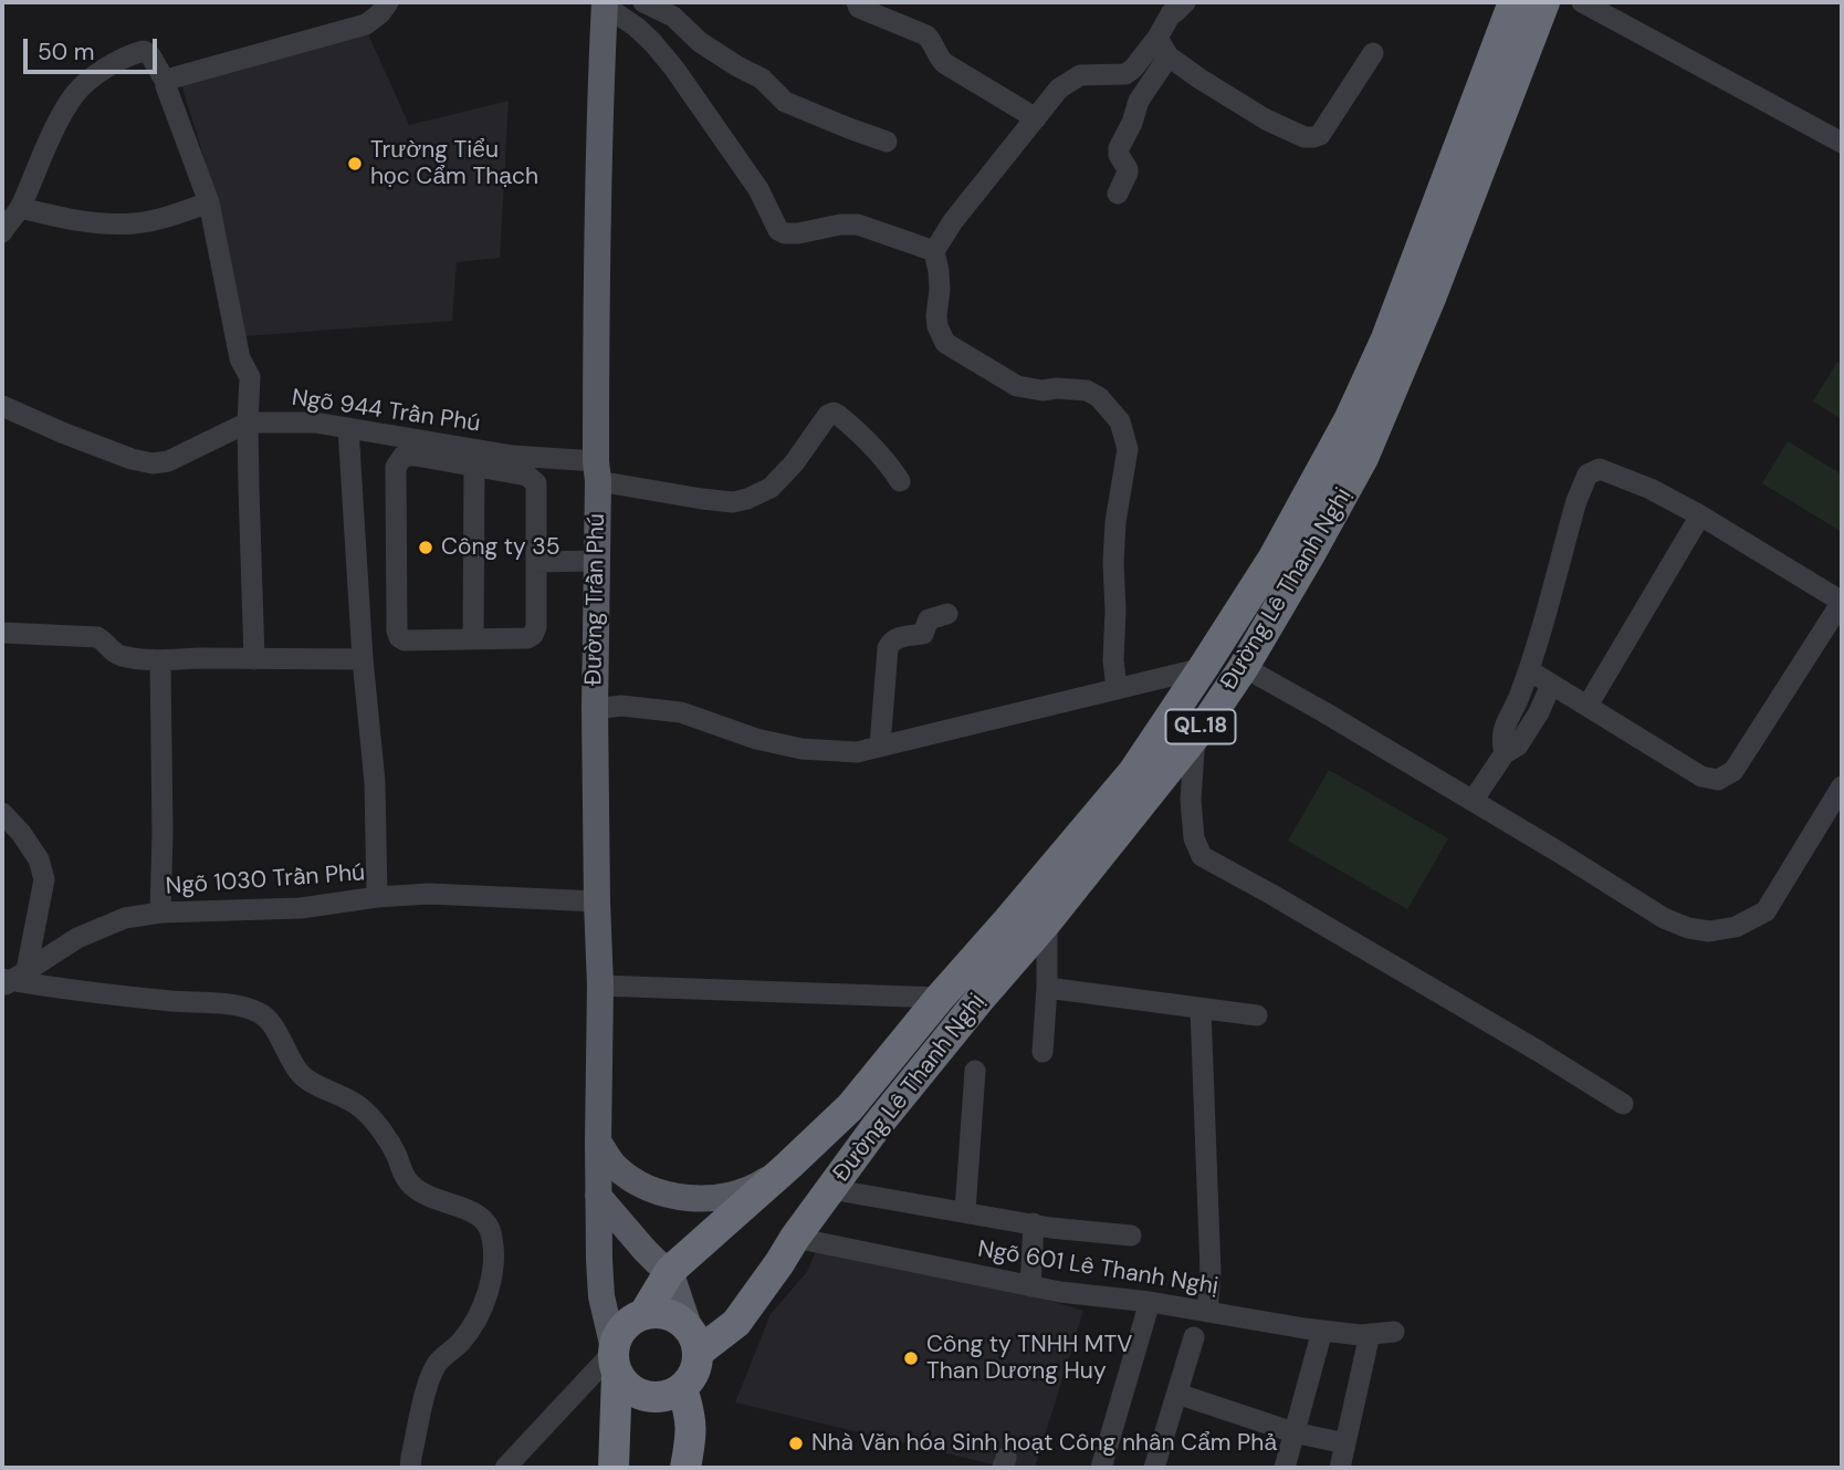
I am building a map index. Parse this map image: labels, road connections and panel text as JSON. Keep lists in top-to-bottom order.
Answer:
{
  "streets": {
    "highway": ["Đường Lê Thanh Nghị", "QL.18"],
    "main road": ["Đường Trần Phú"],
    "street": ["Ngõ 944 Trần Phú", "Ngõ 1030 Trần Phú", "Ngõ 601 Lê Thanh Nghị"]
  },
  "crossings": [
    ["Ngõ 944 Trần Phú", "Đường Trần Phú"],
    ["Đường Lê Thanh Nghị", "Đường Trần Phú"],
    ["Đường Lê Thanh Nghị", "Ngõ 601 Lê Thanh Nghị"],
    ["Đường Trần Phú", "Ngõ 1030 Trần Phú"]
  ],
  "places": [
    "Trường Tiểu học Cẩm Thạch",
    "Công ty 35",
    "Công ty TNHH MTV Than Dương Huy",
    "Nhà Văn hóa Sinh hoạt Công nhân Cẩm Phả"
  ],
  "scale_bar": "50 m"
}
